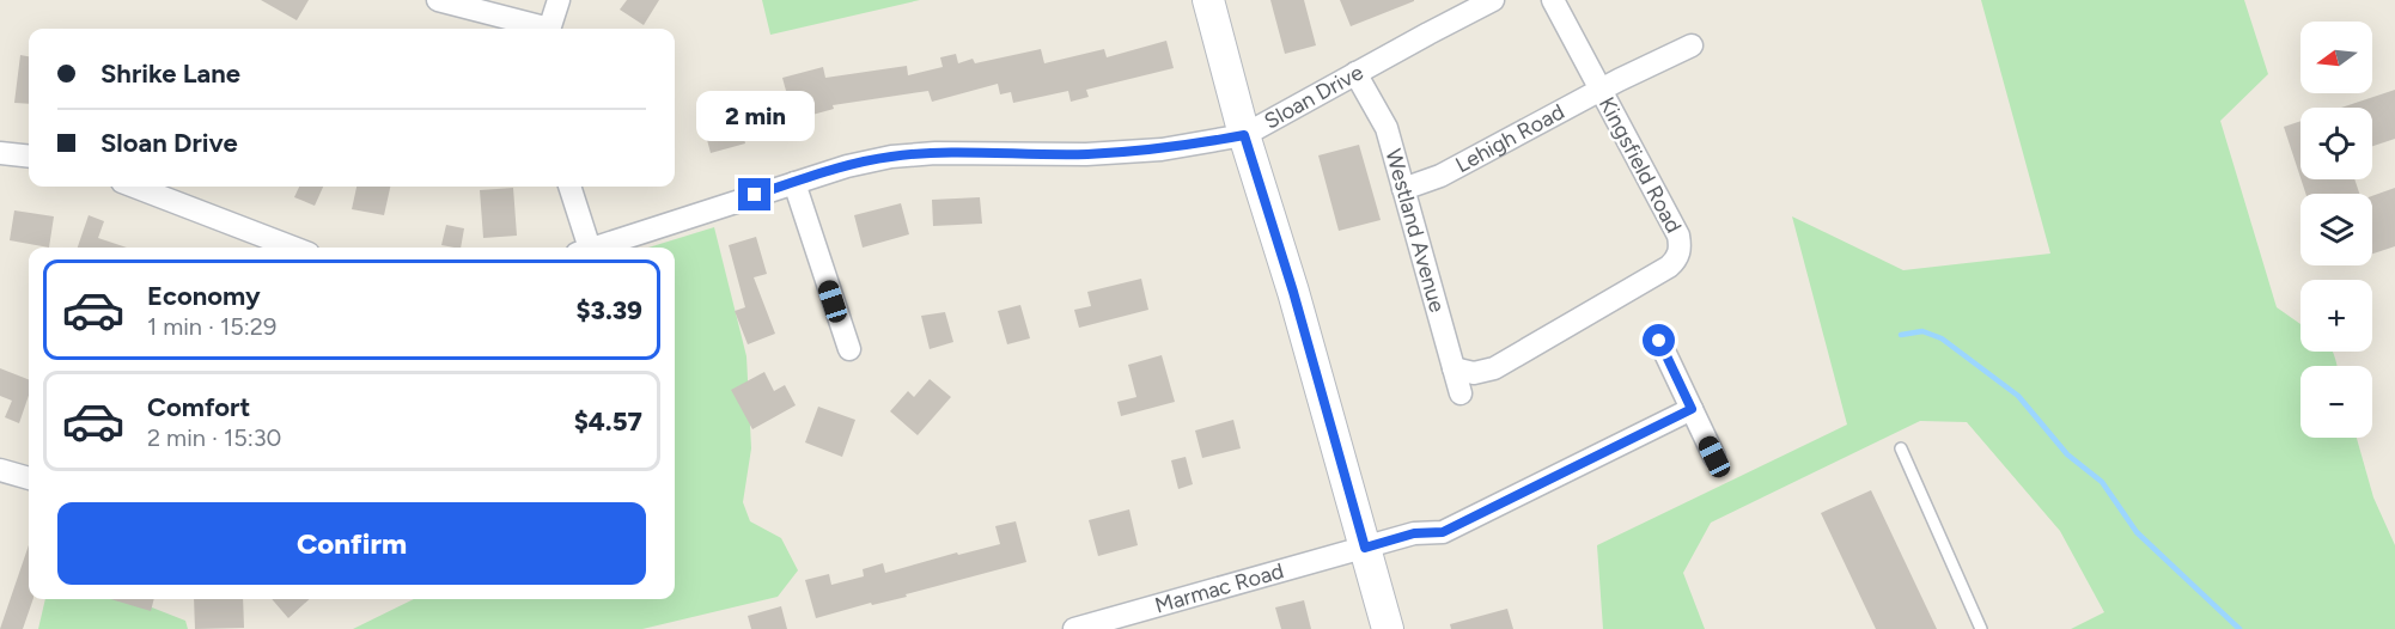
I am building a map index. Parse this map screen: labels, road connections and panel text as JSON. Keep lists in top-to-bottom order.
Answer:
{
  "streets": {
    "street": [
      "Sloan Drive",
      "Lehigh Road",
      "Kingsfield Road",
      "Westland Avenue",
      "Marmac Road"
    ]
  },
  "crossings": [
    ["Sloan Drive", "Westland Avenue"],
    ["Lehigh Road", "Kingsfield Road"],
    ["Lehigh Road", "Westland Avenue"],
    ["Kingsfield Road", "Westland Avenue"]
  ],
  "north": "left",
  "page": {
    "map_buttons": ["+", "−"],
    "banner": ["Shrike Lane", "Sloan Drive"],
    "bubble": "2 min",
    "list": [
      {
        "name": "Economy",
        "note": "1 min · 15:29",
        "value": "$3.39"
      },
      {
        "name": "Comfort",
        "note": "2 min · 15:30",
        "value": "$4.57"
      }
    ],
    "buttons": "Confirm"
  }
}
